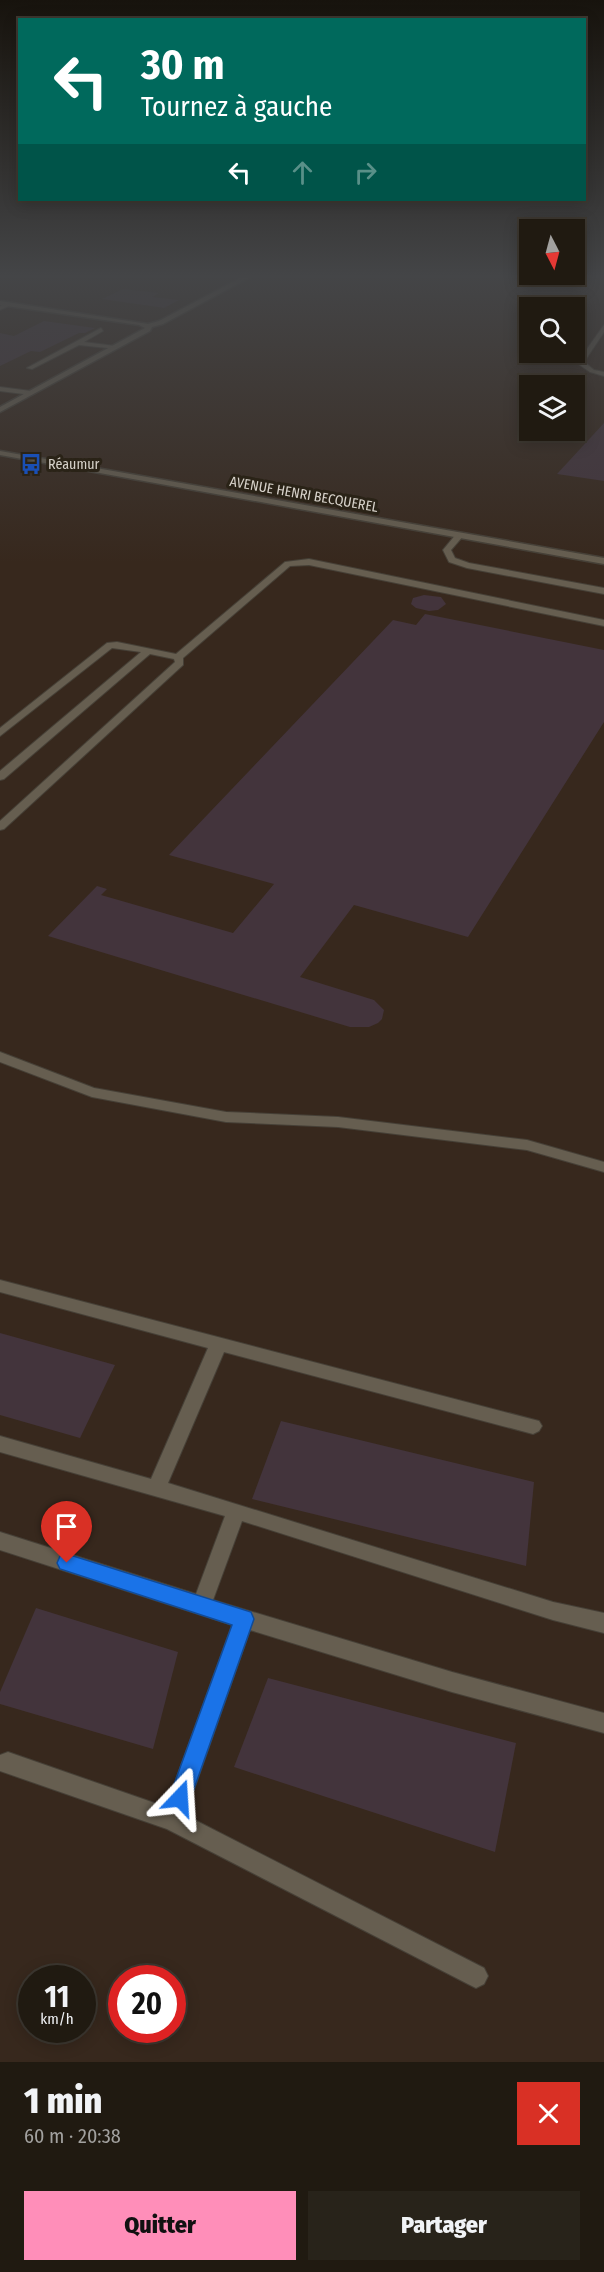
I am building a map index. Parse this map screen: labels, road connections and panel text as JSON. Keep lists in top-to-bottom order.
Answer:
{
  "streets": {
    "street": ["AVENUE HENRI BECQUEREL"]
  },
  "places": {
    "bus stop": ["Réaumur"]
  },
  "north": "bottom",
  "page": {
    "turn": ["30 m", "Tournez à gauche"],
    "speed": "11 km/h",
    "limit": "20",
    "heading": ["1 min", "60 m · 20:38"],
    "buttons": ["Quitter", "Partager"]
  }
}
